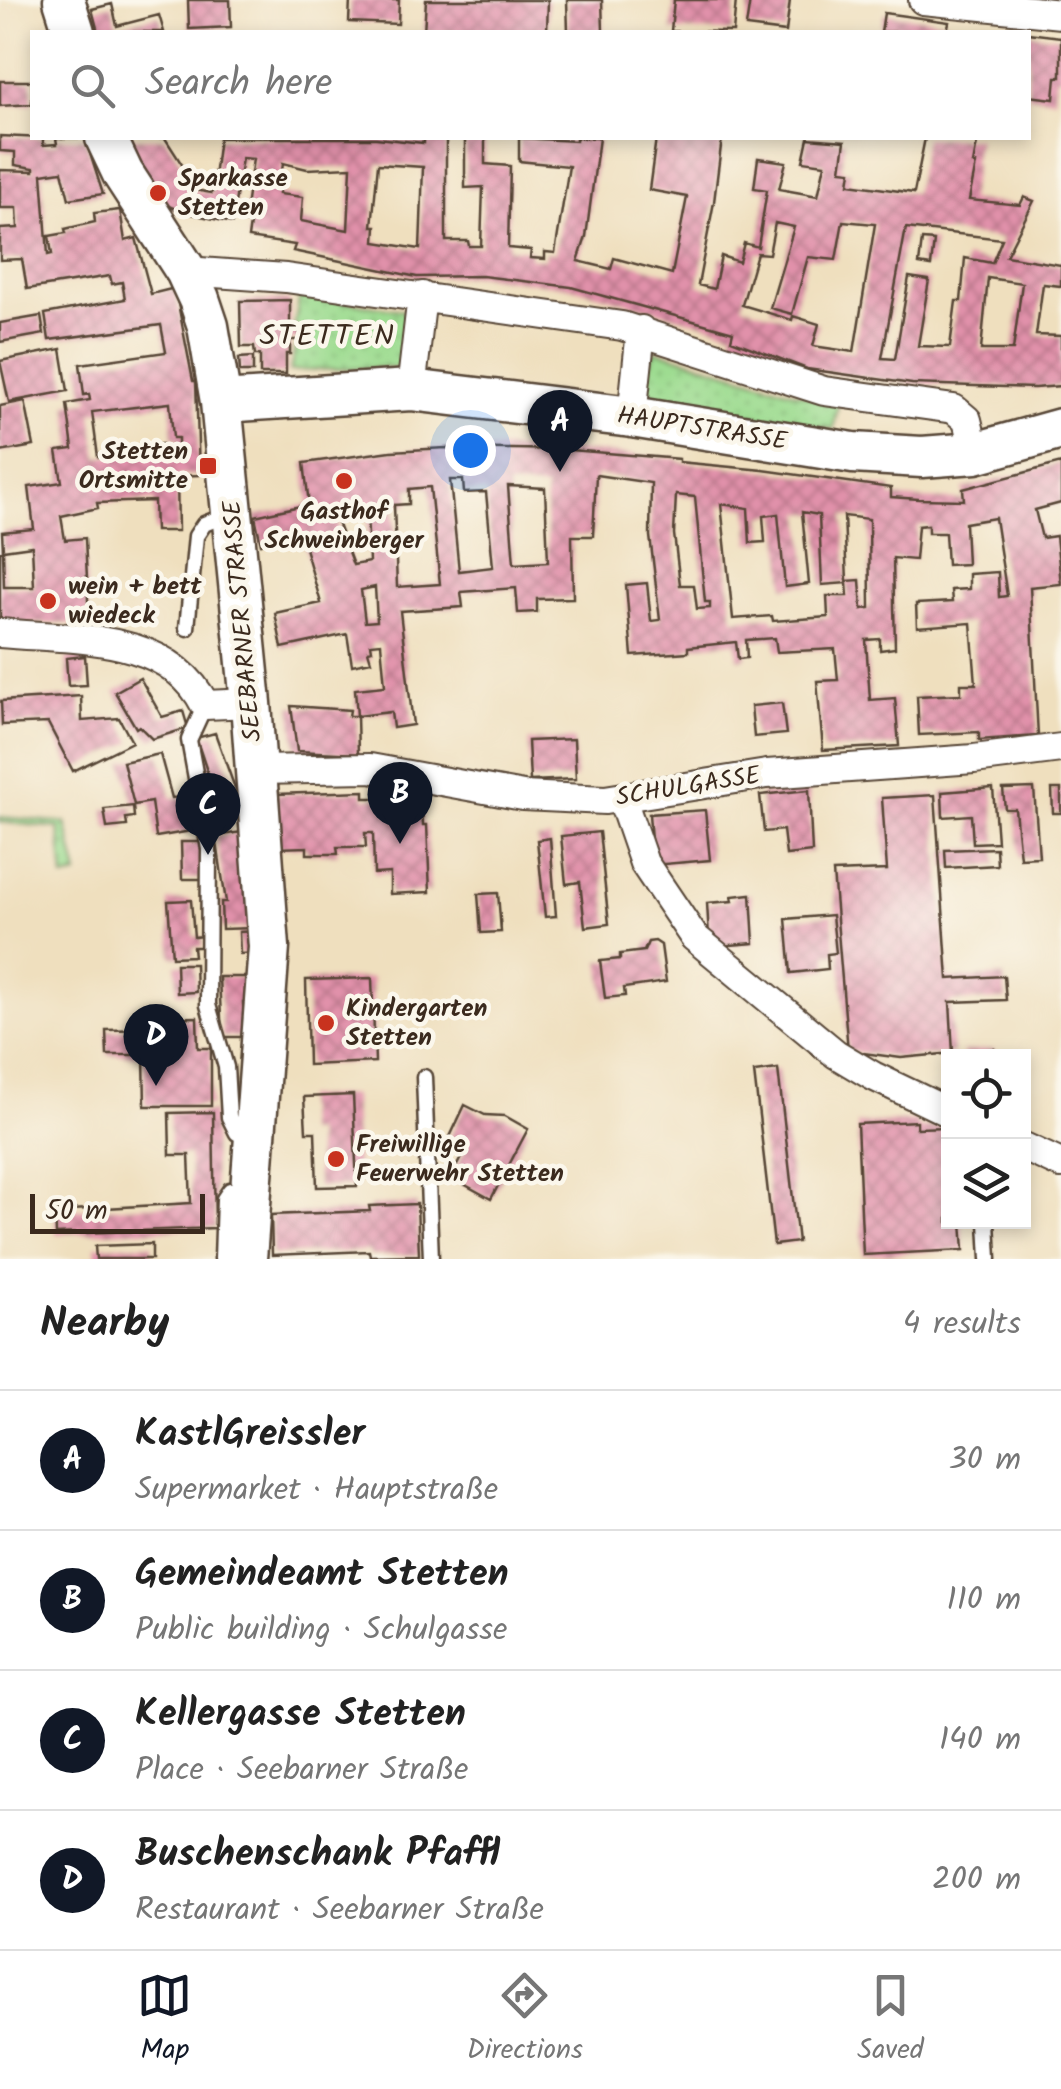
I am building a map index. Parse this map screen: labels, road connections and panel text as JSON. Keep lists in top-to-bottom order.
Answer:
{
  "streets": {
    "main road": ["HAUPTSTRASSE", "SEEBARNER STRASSE"],
    "street": ["SCHULGASSE"]
  },
  "crossings": [
    ["HAUPTSTRASSE", "SEEBARNER STRASSE"],
    ["SEEBARNER STRASSE", "SCHULGASSE"]
  ],
  "districts": ["STETTEN"],
  "places": {
    "other": [
      "Sparkasse Stetten",
      "Gasthof Schweinberger",
      "wein + bett wiedeck",
      "Kindergarten Stetten",
      "Freiwillige Feuerwehr Stetten"
    ],
    "transit": ["Stetten Ortsmitte"]
  },
  "scale_bar": "50 m",
  "page": {
    "search": "Search here",
    "pins": [
      "A",
      "B",
      "C",
      "D"
    ],
    "scale": "50 m",
    "heading": ["Nearby", "4 results"],
    "list": [
      {
        "mark": "A",
        "name": "KastlGreissler",
        "note": "Supermarket · Hauptstraße",
        "value": "30 m"
      },
      {
        "mark": "B",
        "name": "Gemeindeamt Stetten",
        "note": "Public building · Schulgasse",
        "value": "110 m"
      },
      {
        "mark": "C",
        "name": "Kellergasse Stetten",
        "note": "Place · Seebarner Straße",
        "value": "140 m"
      },
      {
        "mark": "D",
        "name": "Buschenschank Pfaffl",
        "note": "Restaurant · Seebarner Straße",
        "value": "200 m"
      }
    ],
    "nav": ["Map", "Directions", "Saved"]
  }
}
